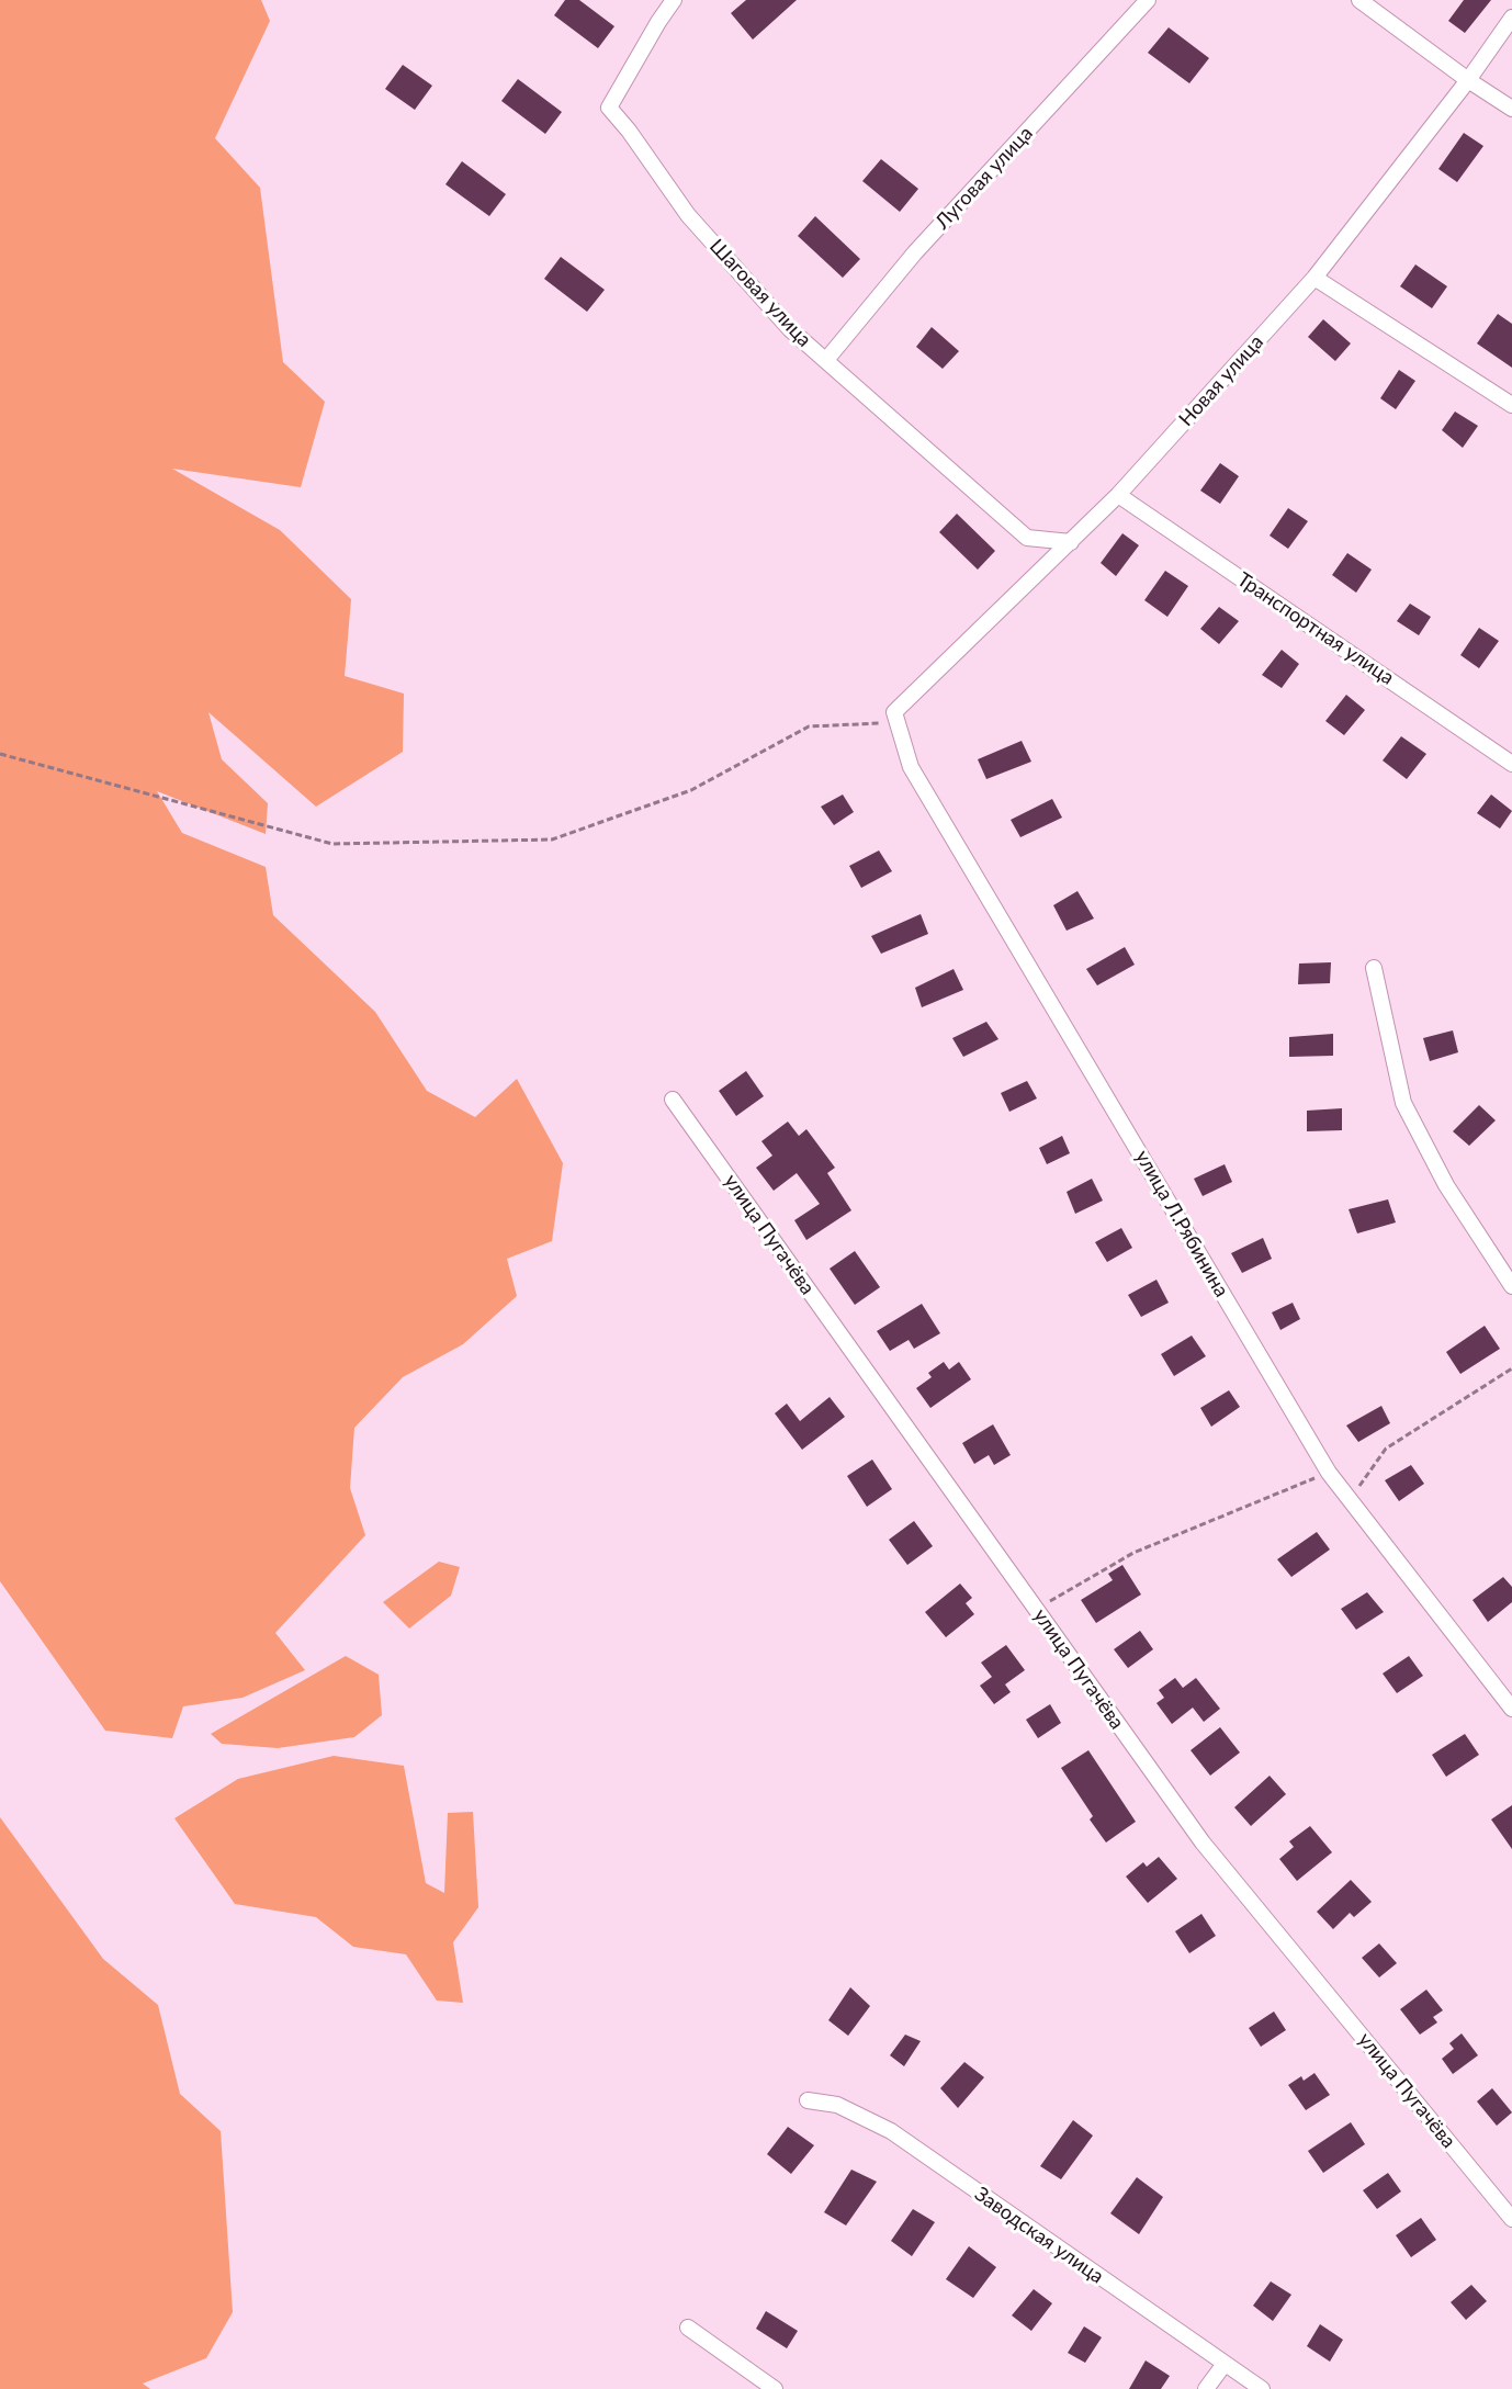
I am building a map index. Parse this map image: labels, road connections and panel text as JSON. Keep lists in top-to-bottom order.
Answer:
{
  "streets": {
    "street": [
      "Луговая улица",
      "Шаговая улица",
      "Новая улица",
      "Транспортная улица",
      "улица Л.Рябинина",
      "улица Пугачёва",
      "Заводская улица"
    ]
  },
  "crossings": [
    ["Луговая улица", "Шаговая улица"],
    ["Шаговая улица", "Новая улица"],
    ["Новая улица", "Транспортная улица"],
    ["Новая улица", "улица Л.Рябинина"]
  ]
}
